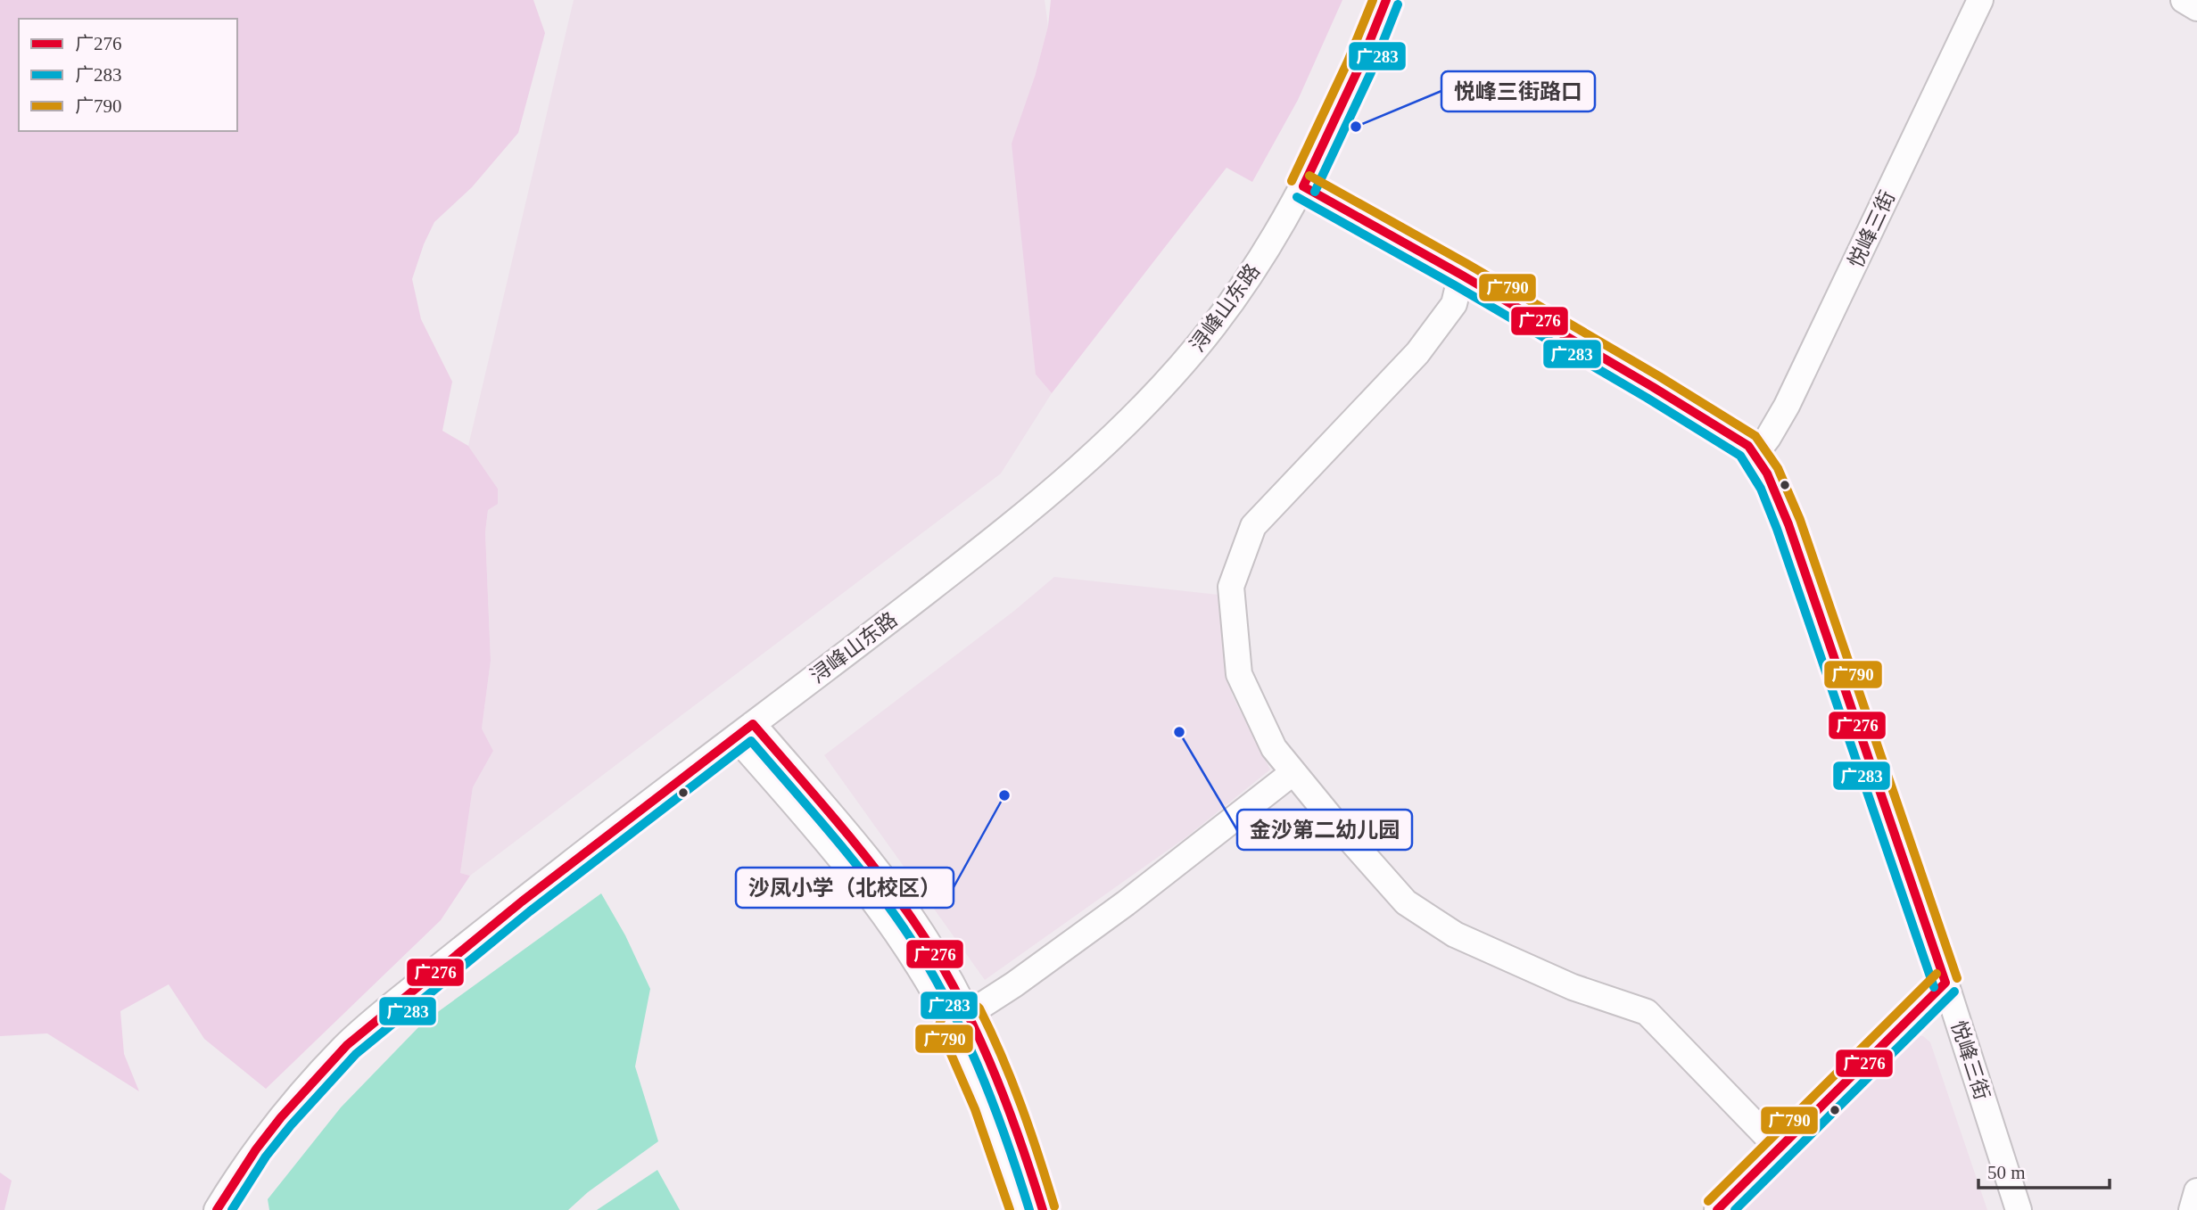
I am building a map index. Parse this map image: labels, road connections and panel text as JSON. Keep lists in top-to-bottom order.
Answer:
{
  "streets": {
    "street": ["悦峰三街", "浔峰山东路"]
  },
  "crossings": [
    ["悦峰三街", "浔峰山东路"]
  ],
  "places": ["悦峰三街路口", "金沙第二幼儿园", "沙凤小学（北校区）"],
  "lines": ["transit line 广276", "transit line 广790", "transit line 广283"],
  "legend": ["广276", "广283", "广790"],
  "scale_bar": "50 m"
}
